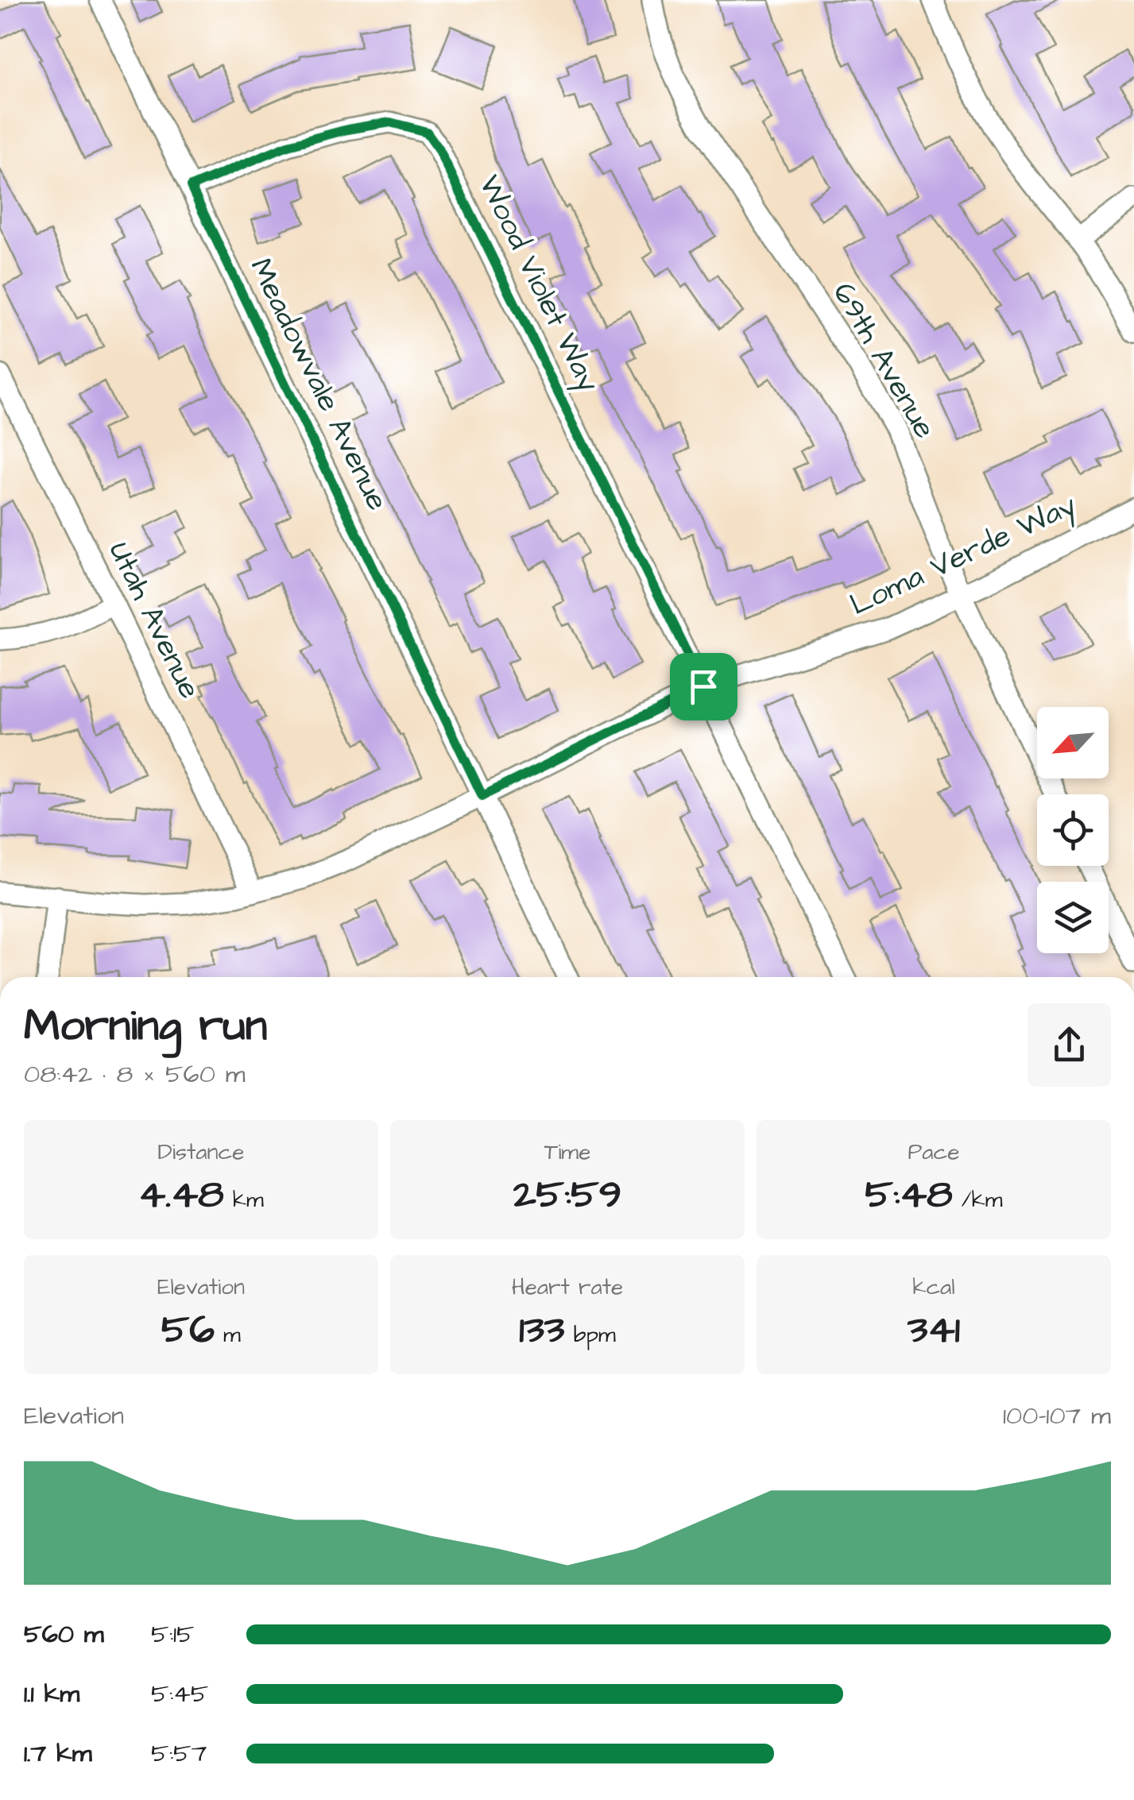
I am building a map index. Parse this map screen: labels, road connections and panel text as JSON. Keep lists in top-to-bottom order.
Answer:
{
  "streets": {
    "street": [
      "Wood Violet Way",
      "69th Avenue",
      "Meadowvale Avenue",
      "Loma Verde Way",
      "Utah Avenue"
    ]
  },
  "crossings": [
    ["Wood Violet Way", "Meadowvale Avenue"],
    ["Wood Violet Way", "Loma Verde Way"],
    ["69th Avenue", "Loma Verde Way"],
    ["Meadowvale Avenue", "Loma Verde Way"],
    ["Loma Verde Way", "Utah Avenue"]
  ],
  "north": "bottom left",
  "page": {
    "heading": ["Morning run", "08:42 · 8 × 560 m"],
    "stats": [
      ["Distance", "4.48 km"],
      ["Time", "25:59"],
      ["Pace", "5:48 /km"],
      ["Elevation", "56 m"],
      ["Heart rate", "133 bpm"],
      ["kcal", "341"]
    ],
    "chart": ["Elevation", "100–107 m"],
    "list": [
      {
        "name": "560 m",
        "note": "5:15"
      },
      {
        "name": "1.1 km",
        "note": "5:45"
      },
      {
        "name": "1.7 km",
        "note": "5:57"
      }
    ]
  }
}
